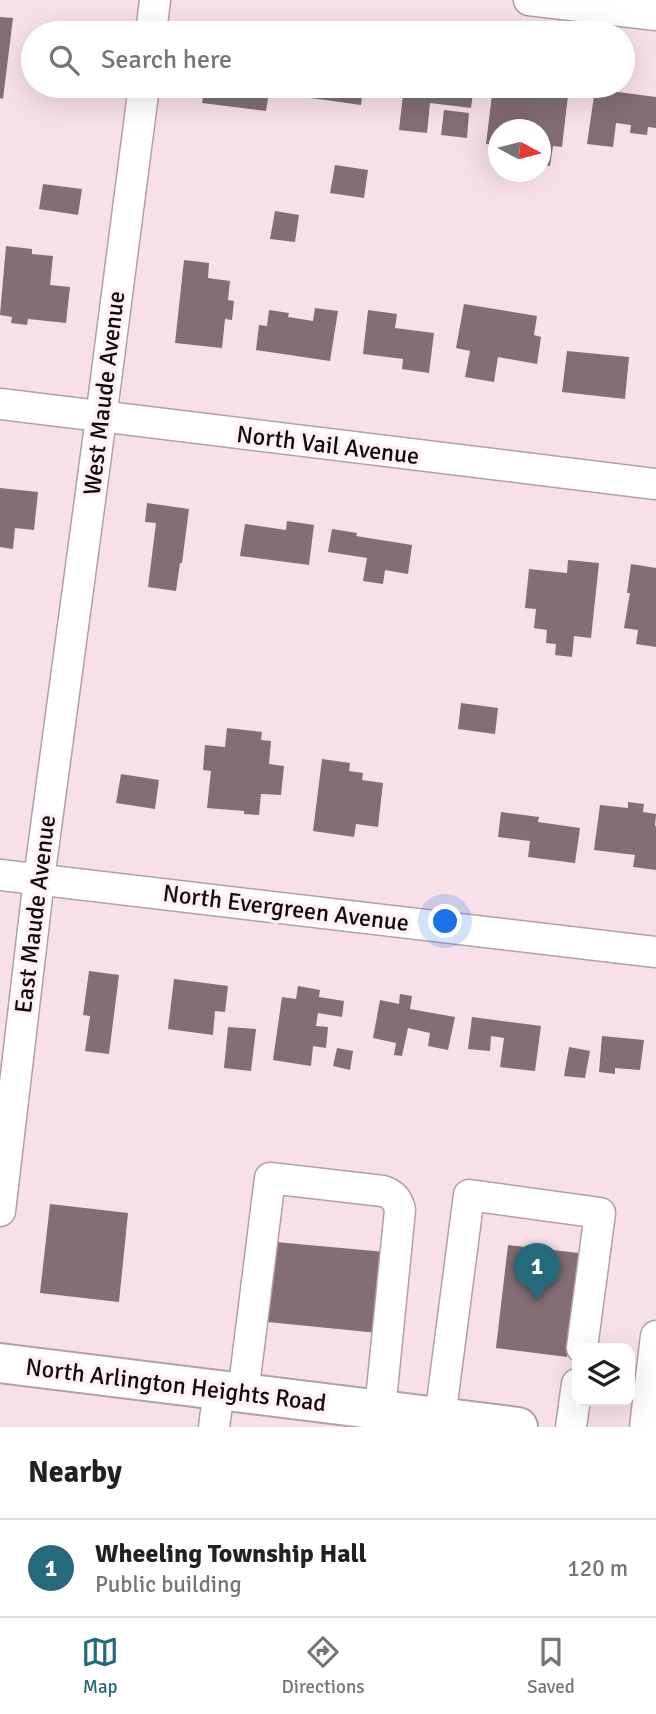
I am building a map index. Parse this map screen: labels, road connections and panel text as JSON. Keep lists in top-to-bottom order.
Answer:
{
  "streets": {
    "main road": ["North Arlington Heights Road"],
    "street": [
      "West Maude Avenue",
      "North Vail Avenue",
      "North Evergreen Avenue",
      "East Maude Avenue"
    ]
  },
  "crossings": [
    ["West Maude Avenue", "North Vail Avenue"],
    ["West Maude Avenue", "East Maude Avenue"],
    ["North Evergreen Avenue", "East Maude Avenue"]
  ],
  "north": "right",
  "page": {
    "search": "Search here",
    "pins": "1",
    "heading": "Nearby",
    "list": [
      {
        "mark": "1",
        "name": "Wheeling Township Hall",
        "note": "Public building",
        "value": "120 m"
      }
    ],
    "nav": ["Map", "Directions", "Saved"]
  }
}
